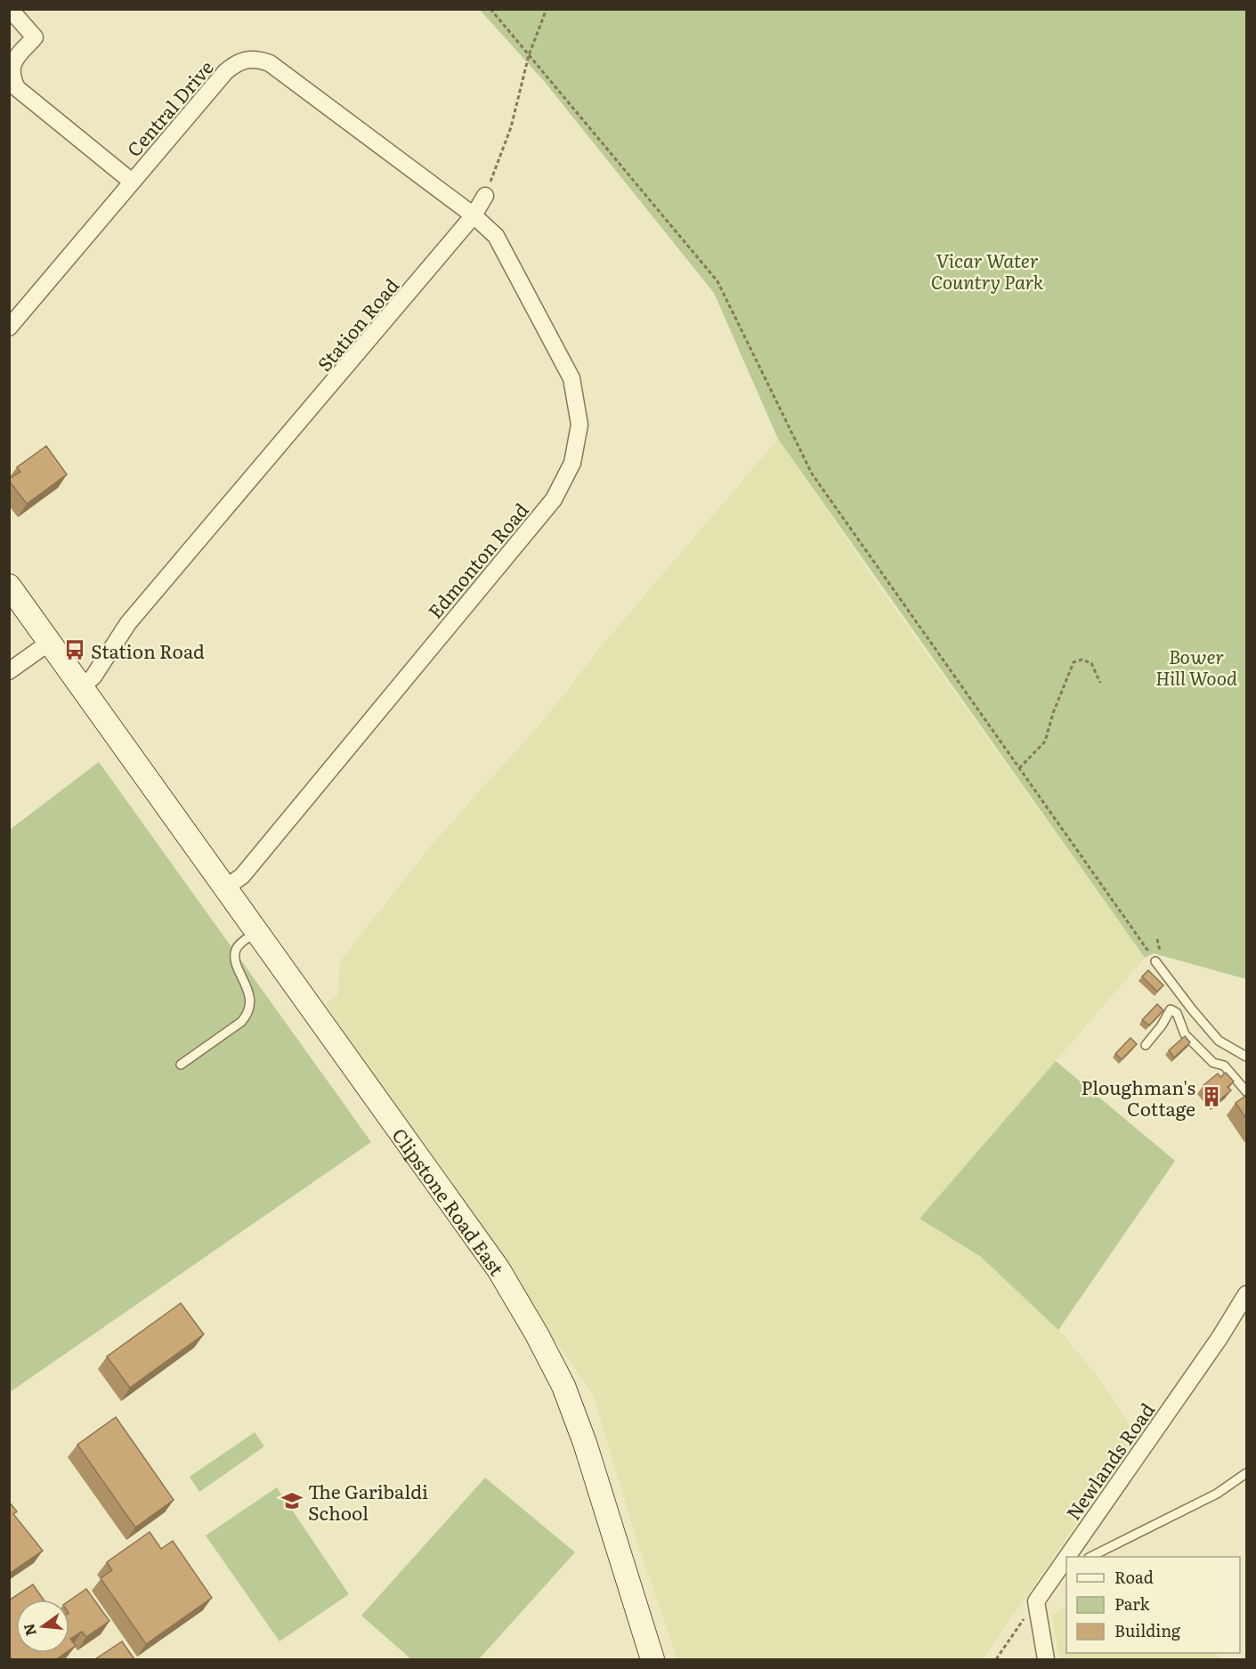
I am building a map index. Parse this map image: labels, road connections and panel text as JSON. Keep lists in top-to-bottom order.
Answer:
{
  "streets": {
    "main road": ["Clipstone Road East"],
    "street": [
      "Central Drive",
      "Station Road",
      "Edmonton Road",
      "Newlands Road"
    ]
  },
  "crossings": [
    ["Central Drive", "Station Road"],
    ["Central Drive", "Edmonton Road"],
    ["Station Road", "Edmonton Road"],
    ["Station Road", "Clipstone Road East"],
    ["Edmonton Road", "Clipstone Road East"]
  ],
  "parks": ["Vicar Water Country Park", "Bower Hill Wood"],
  "places": {
    "bus stop": ["Station Road"],
    "building": ["Ploughman's Cottage"],
    "school or university": ["The Garibaldi School"]
  },
  "legend": ["Road", "Park", "Building"],
  "north": "left"
}
